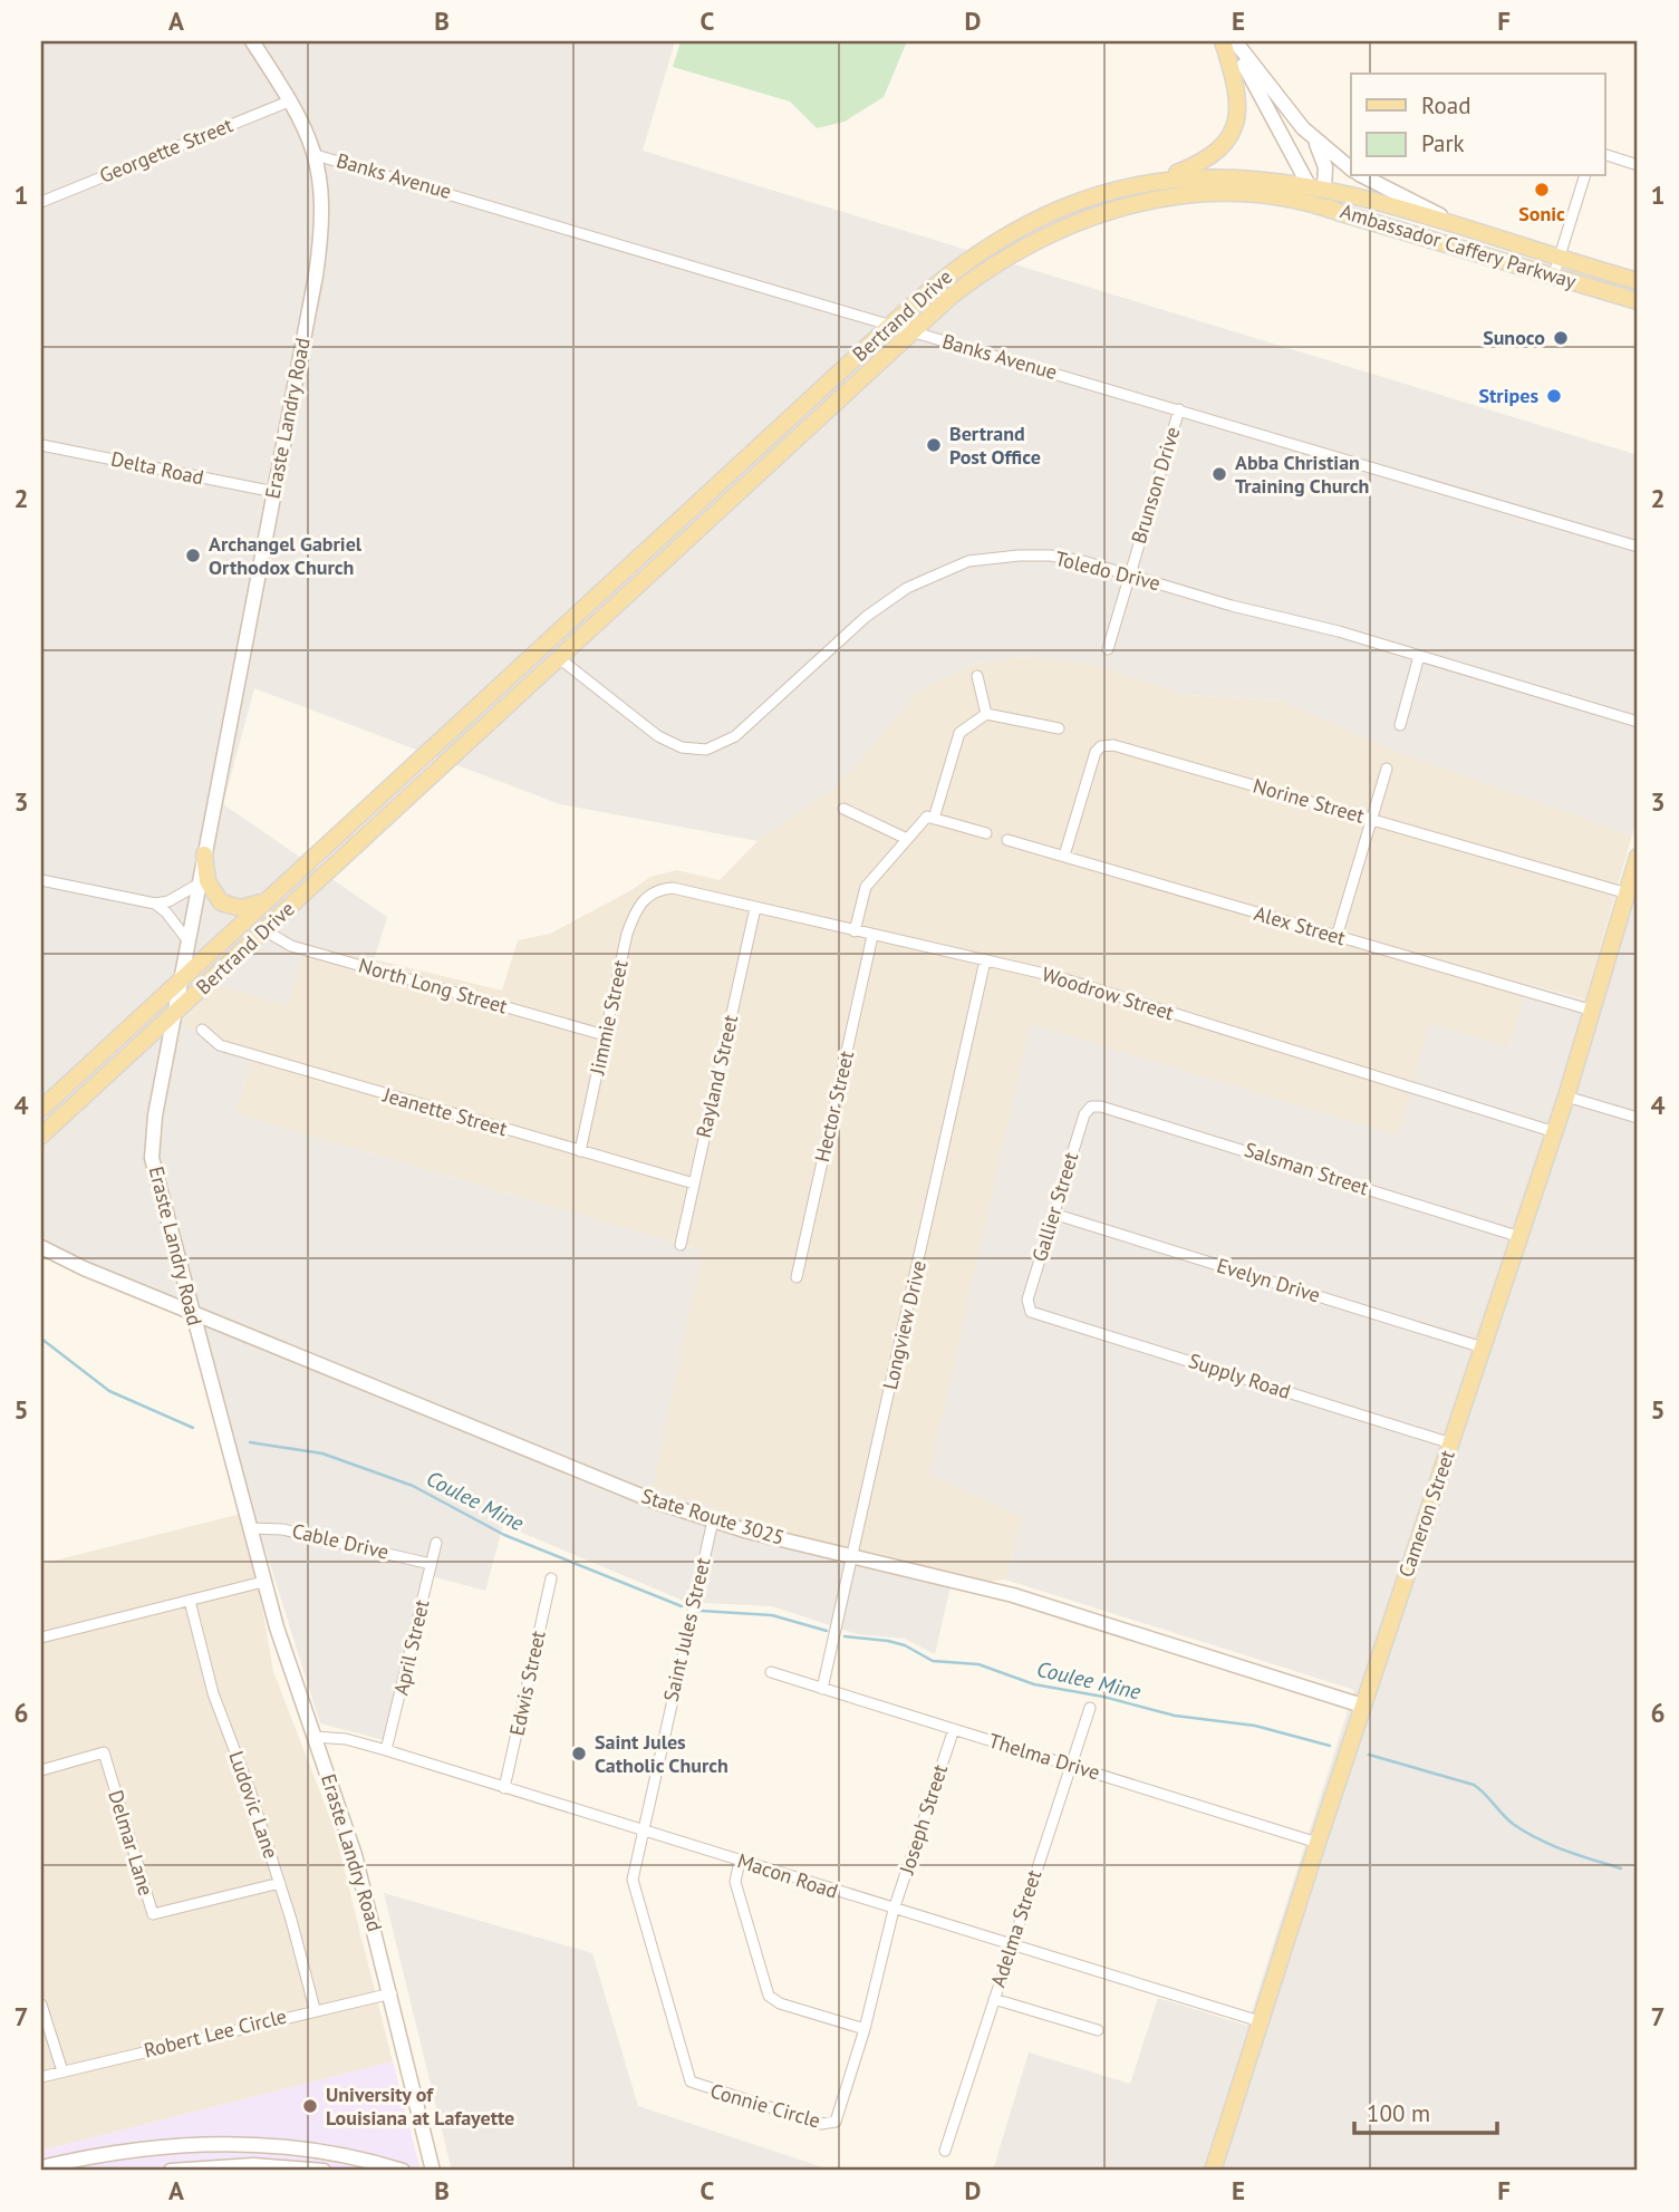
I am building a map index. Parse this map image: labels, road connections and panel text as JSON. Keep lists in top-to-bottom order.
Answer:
{
  "streets": {
    "main road": ["Ambassador Caffery Parkway", "Bertrand Drive", "Cameron Street"],
    "street": [
      "Georgette Street",
      "Banks Avenue",
      "Eraste Landry Road",
      "Delta Road",
      "Brunson Drive",
      "Toledo Drive",
      "Norine Street",
      "Alex Street",
      "North Long Street",
      "Woodrow Street",
      "Jimmie Street",
      "Rayland Street",
      "Hector Street",
      "Jeanette Street",
      "Salsman Street",
      "Gallier Street",
      "Evelyn Drive",
      "Longview Drive",
      "Supply Road",
      "State Route 3025",
      "Cable Drive",
      "Saint Jules Street",
      "April Street",
      "Edwis Street",
      "Thelma Drive",
      "Ludovic Lane",
      "Joseph Street",
      "Delmar Lane",
      "Macon Road",
      "Adelma Street",
      "Robert Lee Circle",
      "Connie Circle"
    ]
  },
  "crossings": [
    ["Georgette Street", "Eraste Landry Road"],
    ["Banks Avenue", "Bertrand Drive"],
    ["Banks Avenue", "Eraste Landry Road"],
    ["Banks Avenue", "Brunson Drive"],
    ["Ambassador Caffery Parkway", "Bertrand Drive"],
    ["Bertrand Drive", "Eraste Landry Road"],
    ["Bertrand Drive", "Toledo Drive"],
    ["Bertrand Drive", "North Long Street"],
    ["Eraste Landry Road", "Delta Road"],
    ["Eraste Landry Road", "State Route 3025"],
    ["Eraste Landry Road", "Cable Drive"],
    ["Eraste Landry Road", "Macon Road"],
    ["Eraste Landry Road", "Robert Lee Circle"],
    ["Brunson Drive", "Toledo Drive"],
    ["Norine Street", "Alex Street"],
    ["Norine Street", "Cameron Street"],
    ["Alex Street", "Cameron Street"],
    ["North Long Street", "Jimmie Street"],
    ["Woodrow Street", "Jimmie Street"],
    ["Woodrow Street", "Rayland Street"],
    ["Woodrow Street", "Hector Street"],
    ["Woodrow Street", "Longview Drive"],
    ["Woodrow Street", "Cameron Street"],
    ["Jimmie Street", "Jeanette Street"],
    ["Rayland Street", "Jeanette Street"],
    ["Salsman Street", "Gallier Street"],
    ["Salsman Street", "Cameron Street"],
    ["Gallier Street", "Evelyn Drive"],
    ["Gallier Street", "Supply Road"],
    ["Evelyn Drive", "Cameron Street"],
    ["Longview Drive", "State Route 3025"],
    ["Longview Drive", "Thelma Drive"],
    ["Supply Road", "Cameron Street"],
    ["Cameron Street", "State Route 3025"],
    ["Cameron Street", "Thelma Drive"],
    ["Cameron Street", "Macon Road"],
    ["State Route 3025", "Saint Jules Street"],
    ["Cable Drive", "April Street"],
    ["Saint Jules Street", "Macon Road"],
    ["Saint Jules Street", "Connie Circle"],
    ["April Street", "Macon Road"],
    ["Edwis Street", "Macon Road"],
    ["Thelma Drive", "Joseph Street"],
    ["Thelma Drive", "Adelma Street"],
    ["Ludovic Lane", "Delmar Lane"],
    ["Ludovic Lane", "Robert Lee Circle"],
    ["Joseph Street", "Macon Road"],
    ["Joseph Street", "Connie Circle"],
    ["Macon Road", "Adelma Street"],
    ["Macon Road", "Connie Circle"]
  ],
  "water": ["Coulee Mine"],
  "places": [
    "Sonic",
    "Sunoco",
    "Stripes",
    "Bertrand Post Office",
    "Abba Christian Training Church",
    "Archangel Gabriel Orthodox Church",
    "Saint Jules Catholic Church",
    "University of Louisiana at Lafayette"
  ],
  "legend": ["Road", "Park"],
  "scale_bar": "100 m",
  "grid": {
    "columns": [
      "A",
      "B",
      "C",
      "D",
      "E",
      "F"
    ],
    "rows": [
      "1",
      "2",
      "3",
      "4",
      "5",
      "6",
      "7"
    ]
  }
}
